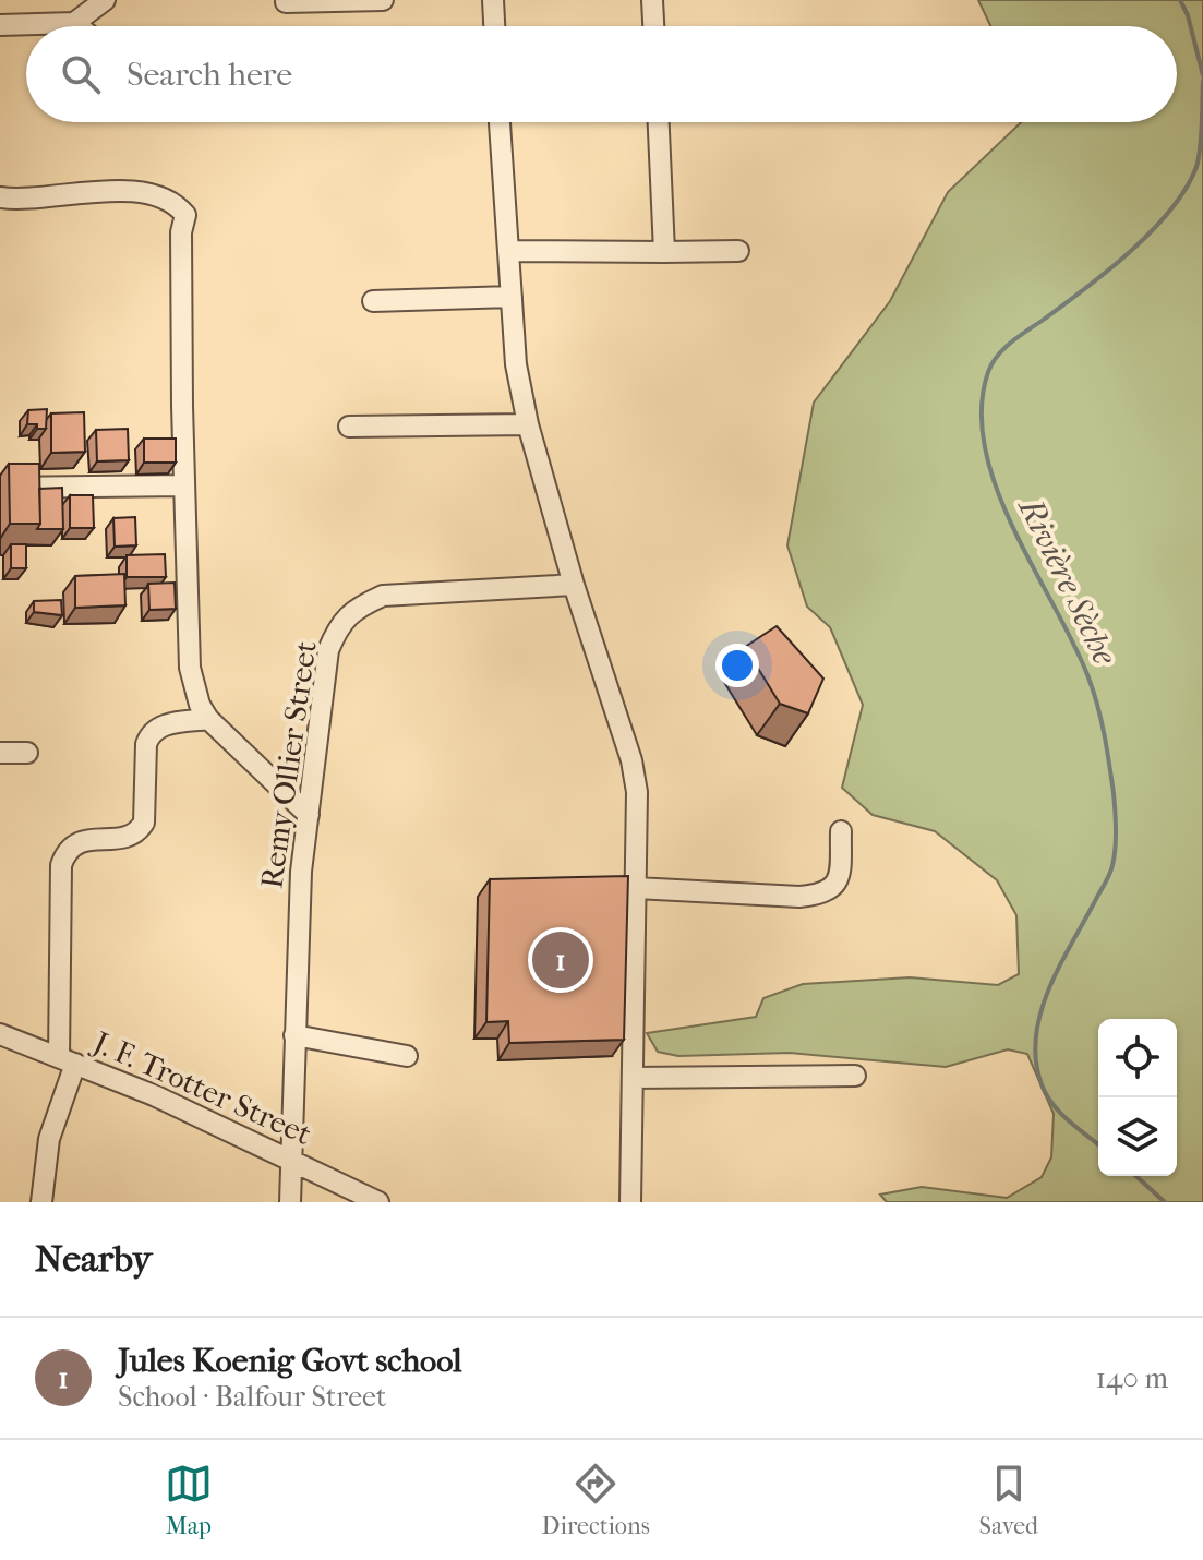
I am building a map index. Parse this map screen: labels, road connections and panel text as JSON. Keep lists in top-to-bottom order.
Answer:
{
  "streets": {
    "street": ["Remy Ollier Street", "J. F. Trotter Street"]
  },
  "crossings": [
    ["Remy Ollier Street", "J. F. Trotter Street"]
  ],
  "water": ["Rivière Sèche"],
  "page": {
    "search": "Search here",
    "pins": "1",
    "heading": "Nearby",
    "list": [
      {
        "mark": "1",
        "name": "Jules Koenig Govt school",
        "note": "School · Balfour Street",
        "value": "140 m"
      }
    ],
    "nav": ["Map", "Directions", "Saved"]
  }
}
